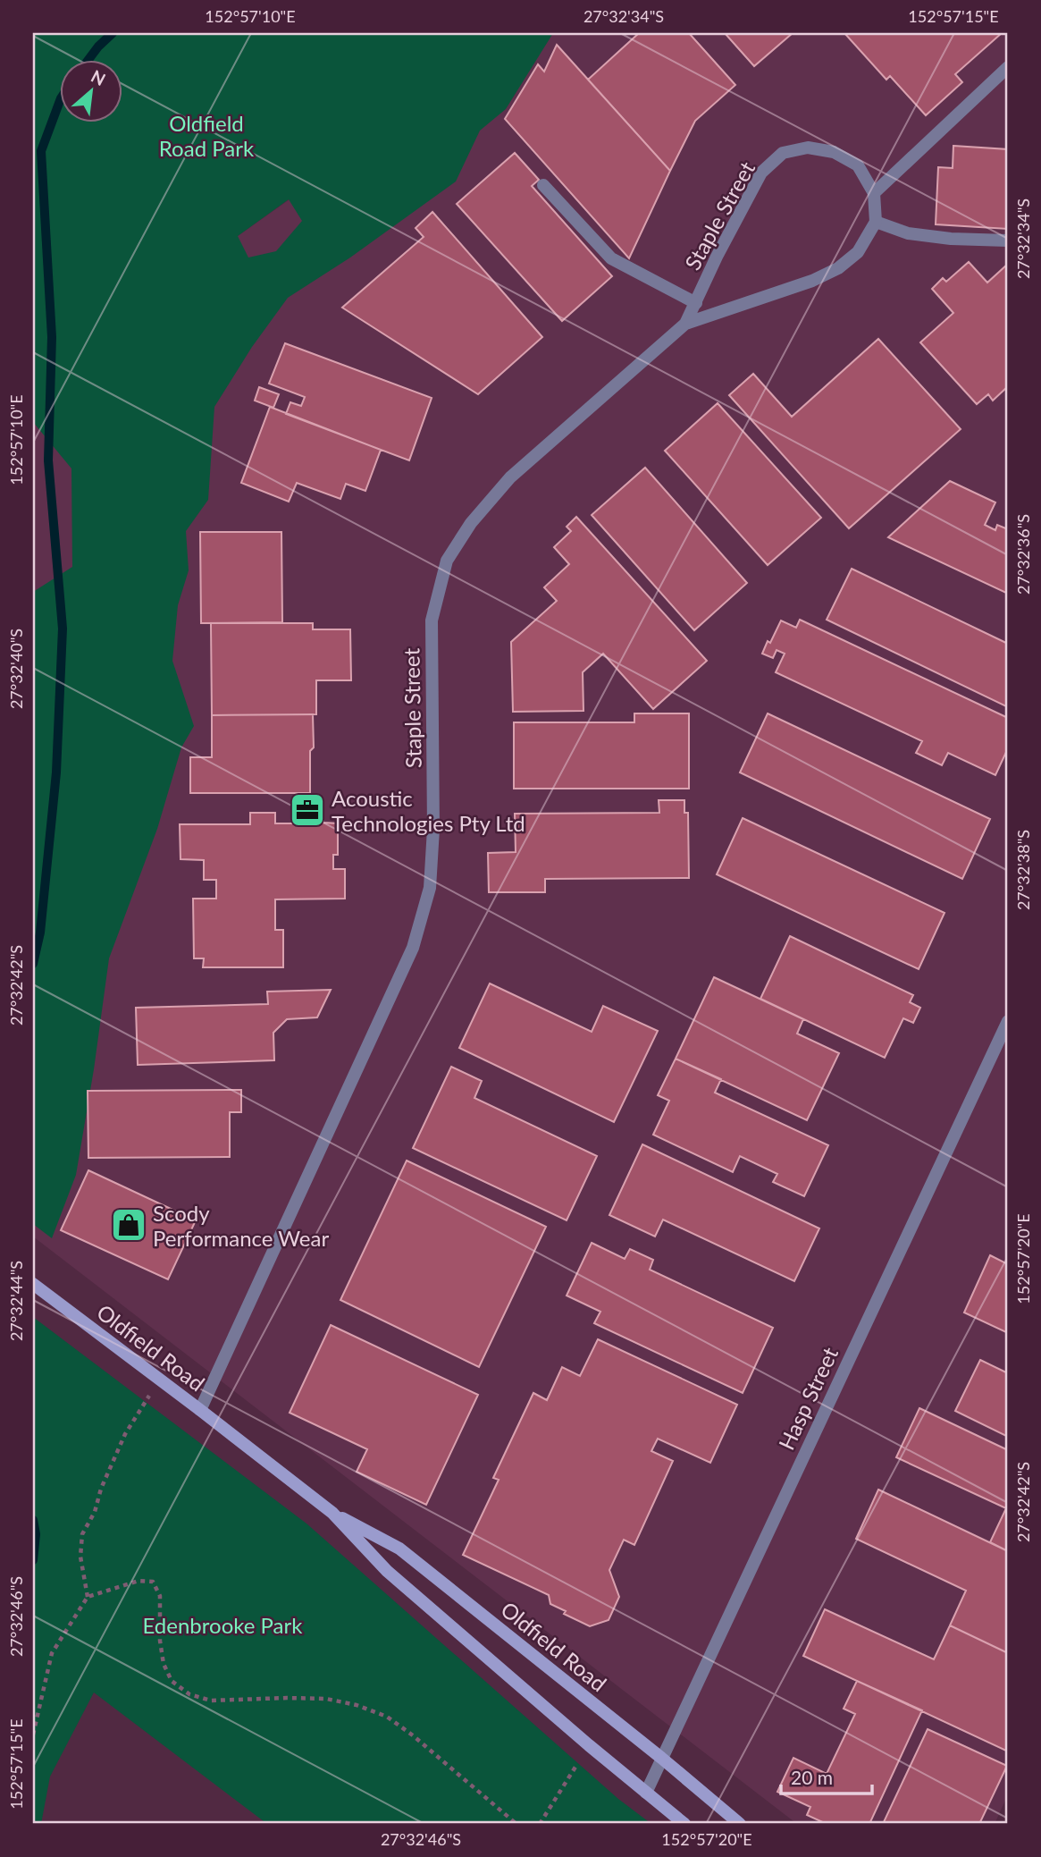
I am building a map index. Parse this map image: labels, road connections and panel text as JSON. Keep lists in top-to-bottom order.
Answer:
{
  "streets": {
    "street": ["Staple Street", "Oldfield Road", "Hasp Street"]
  },
  "crossings": [
    ["Staple Street", "Oldfield Road"],
    ["Oldfield Road", "Hasp Street"]
  ],
  "parks": ["Oldfield Road Park", "Edenbrooke Park"],
  "places": {
    "office": ["Acoustic Technologies Pty Ltd"],
    "shop": ["Scody Performance Wear"]
  },
  "scale_bar": "20 m",
  "north": "top right",
  "coordinates": [
    "152°57'10\"E",
    "27°32'34\"S",
    "152°57'15\"E",
    "27°32'36\"S",
    "27°32'40\"S",
    "27°32'38\"S",
    "27°32'42\"S",
    "152°57'20\"E",
    "27°32'44\"S",
    "27°32'46\"S"
  ]
}
